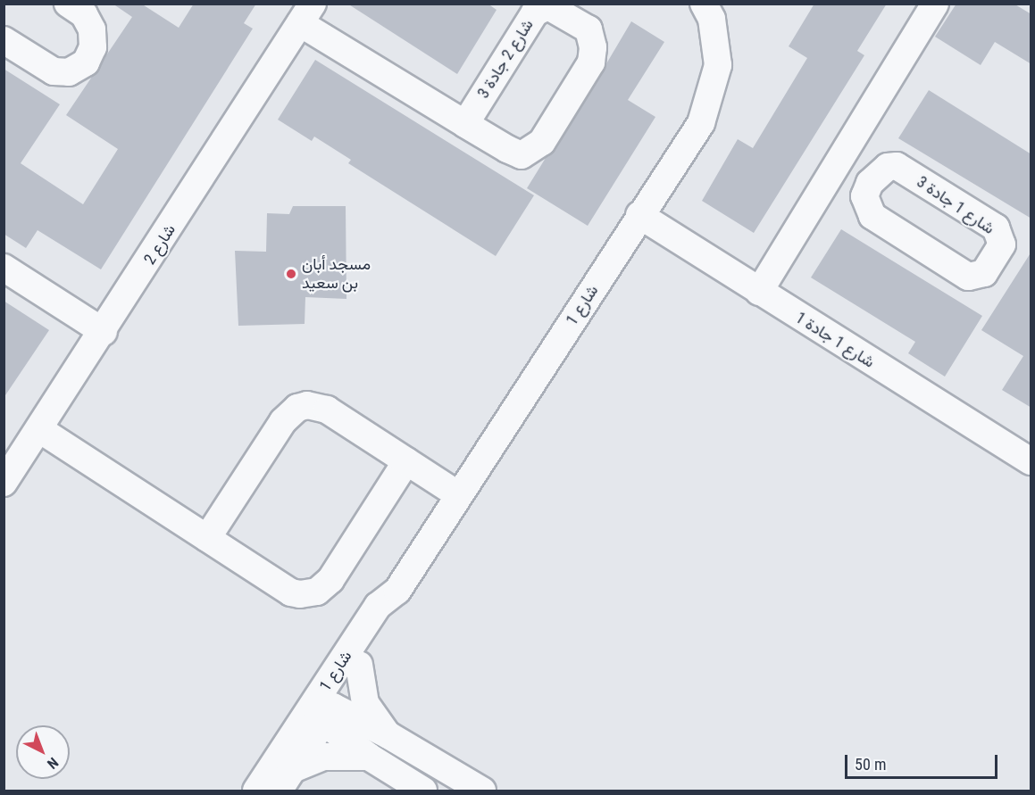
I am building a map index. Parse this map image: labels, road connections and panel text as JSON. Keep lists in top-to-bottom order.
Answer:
{
  "streets": {
    "street": [
      "شارع 2 جادة 3",
      "شارع 1 جادة 3",
      "شارع 2",
      "شارع 1",
      "شارع 1 جادة 1"
    ]
  },
  "crossings": [
    ["شارع 2 جادة 3", "شارع 2"],
    ["شارع 1", "شارع 1 جادة 1"]
  ],
  "places": ["مسجد أبان بن سعيد"],
  "scale_bar": "50 m",
  "north": "bottom right"
}
